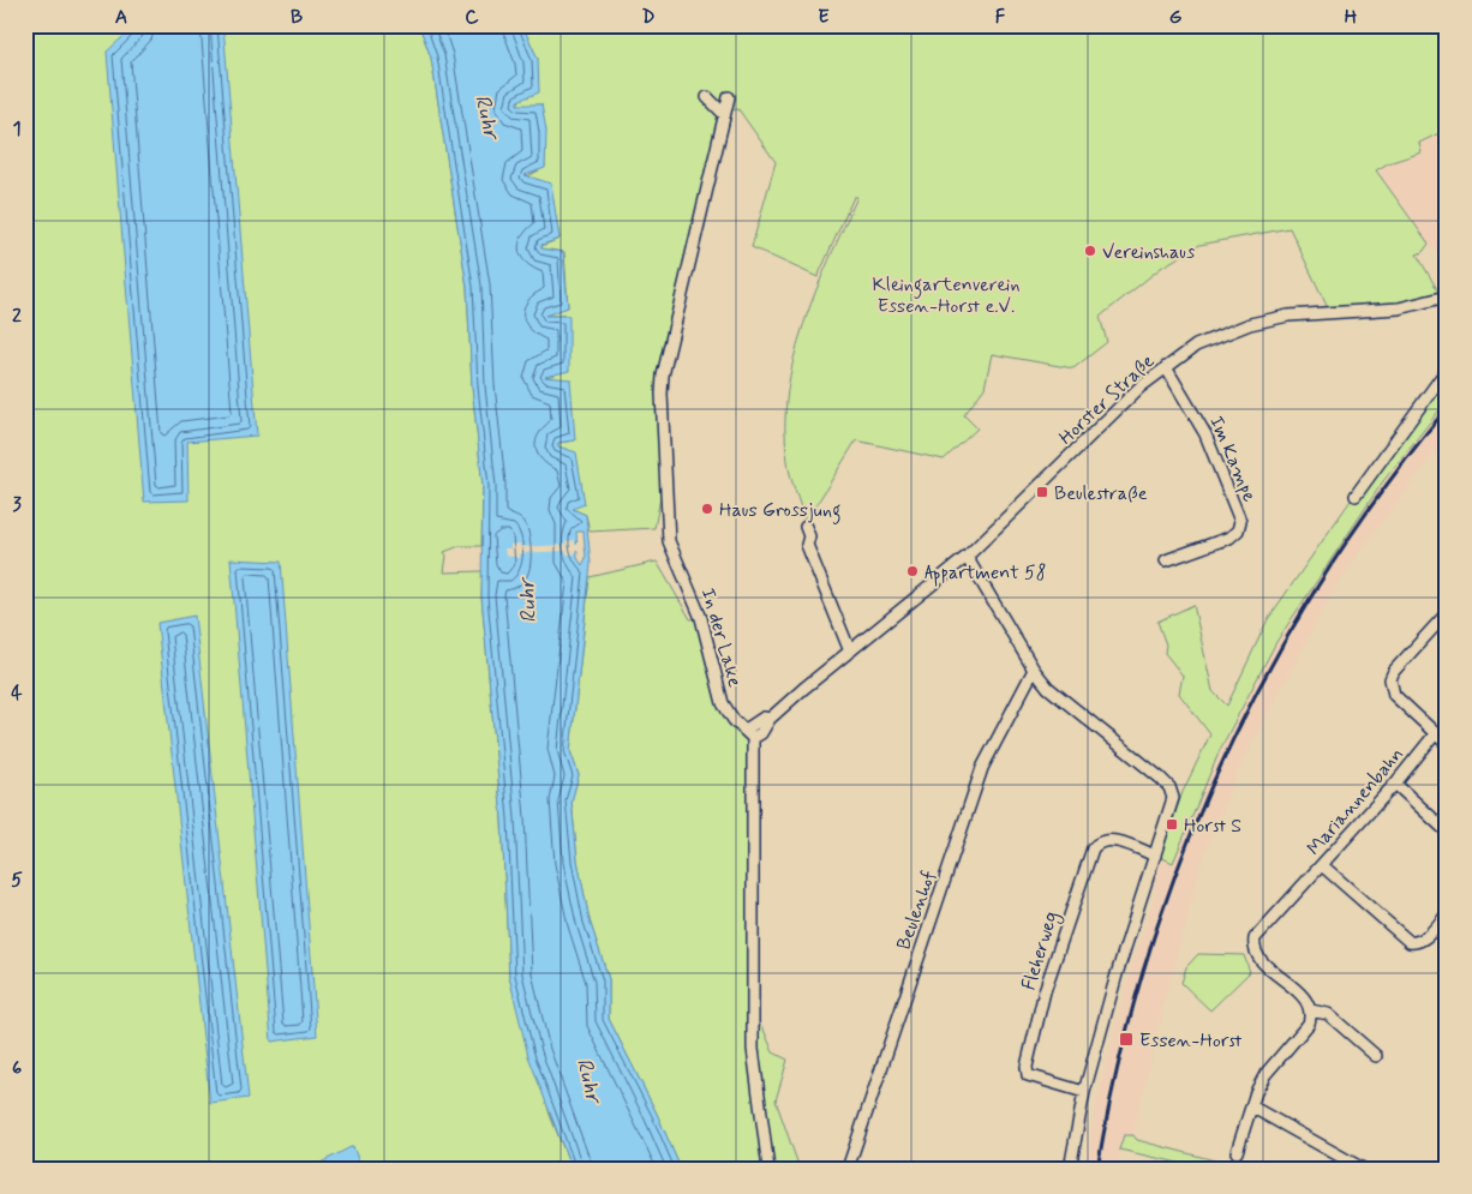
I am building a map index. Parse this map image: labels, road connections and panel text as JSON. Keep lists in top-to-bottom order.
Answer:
{
  "streets": {
    "street": [
      "Horster Straße",
      "Im Kampe",
      "In der Lake",
      "Mariannenbahn",
      "Beulenhof",
      "Fleherweg"
    ]
  },
  "crossings": [
    ["Horster Straße", "Im Kampe"],
    ["Horster Straße", "In der Lake"]
  ],
  "water": ["Ruhr"],
  "parks": ["Kleingartenverein Essen-Horst e.V."],
  "places": {
    "other": ["Vereinshaus", "Haus Grossjung", "Appartment 58"],
    "transit": ["Beulestraße", "Horst S", "Essen-Horst"]
  },
  "grid": {
    "columns": [
      "A",
      "B",
      "C",
      "D",
      "E",
      "F",
      "G",
      "H"
    ],
    "rows": [
      "1",
      "2",
      "3",
      "4",
      "5",
      "6"
    ]
  }
}
